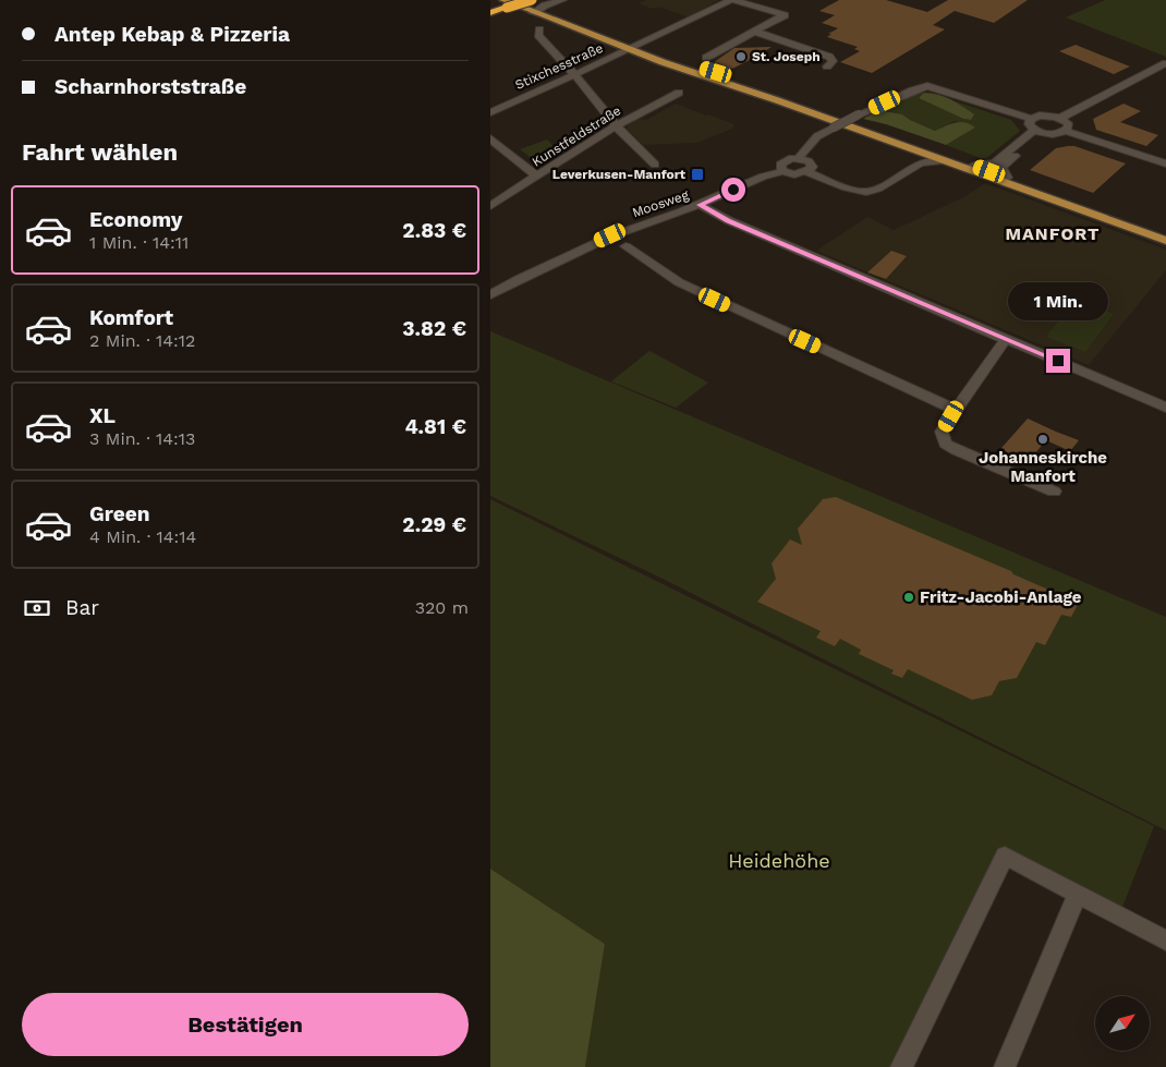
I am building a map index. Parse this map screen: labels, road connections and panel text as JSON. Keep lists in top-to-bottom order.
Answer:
{
  "streets": {
    "street": ["Stixchesstraße", "Kunstfeldstraße", "Moosweg"]
  },
  "districts": ["MANFORT"],
  "parks": ["Heidehöhe"],
  "places": {
    "other": ["St. Joseph", "Johanneskirche Manfort", "Fritz-Jacobi-Anlage"],
    "transit": ["Leverkusen-Manfort"]
  },
  "north": "top right",
  "page": {
    "banner": ["Antep Kebap & Pizzeria", "Scharnhorststraße"],
    "heading": "Fahrt wählen",
    "list": [
      {
        "name": "Economy",
        "note": "1 Min. · 14:11",
        "value": "2.83 €"
      },
      {
        "name": "Komfort",
        "note": "2 Min. · 14:12",
        "value": "3.82 €"
      },
      {
        "name": "XL",
        "note": "3 Min. · 14:13",
        "value": "4.81 €"
      },
      {
        "name": "Green",
        "note": "4 Min. · 14:14",
        "value": "2.29 €"
      }
    ],
    "bubble": "1 Min.",
    "pay": ["Bar", "320 m"],
    "buttons": "Bestätigen"
  }
}
